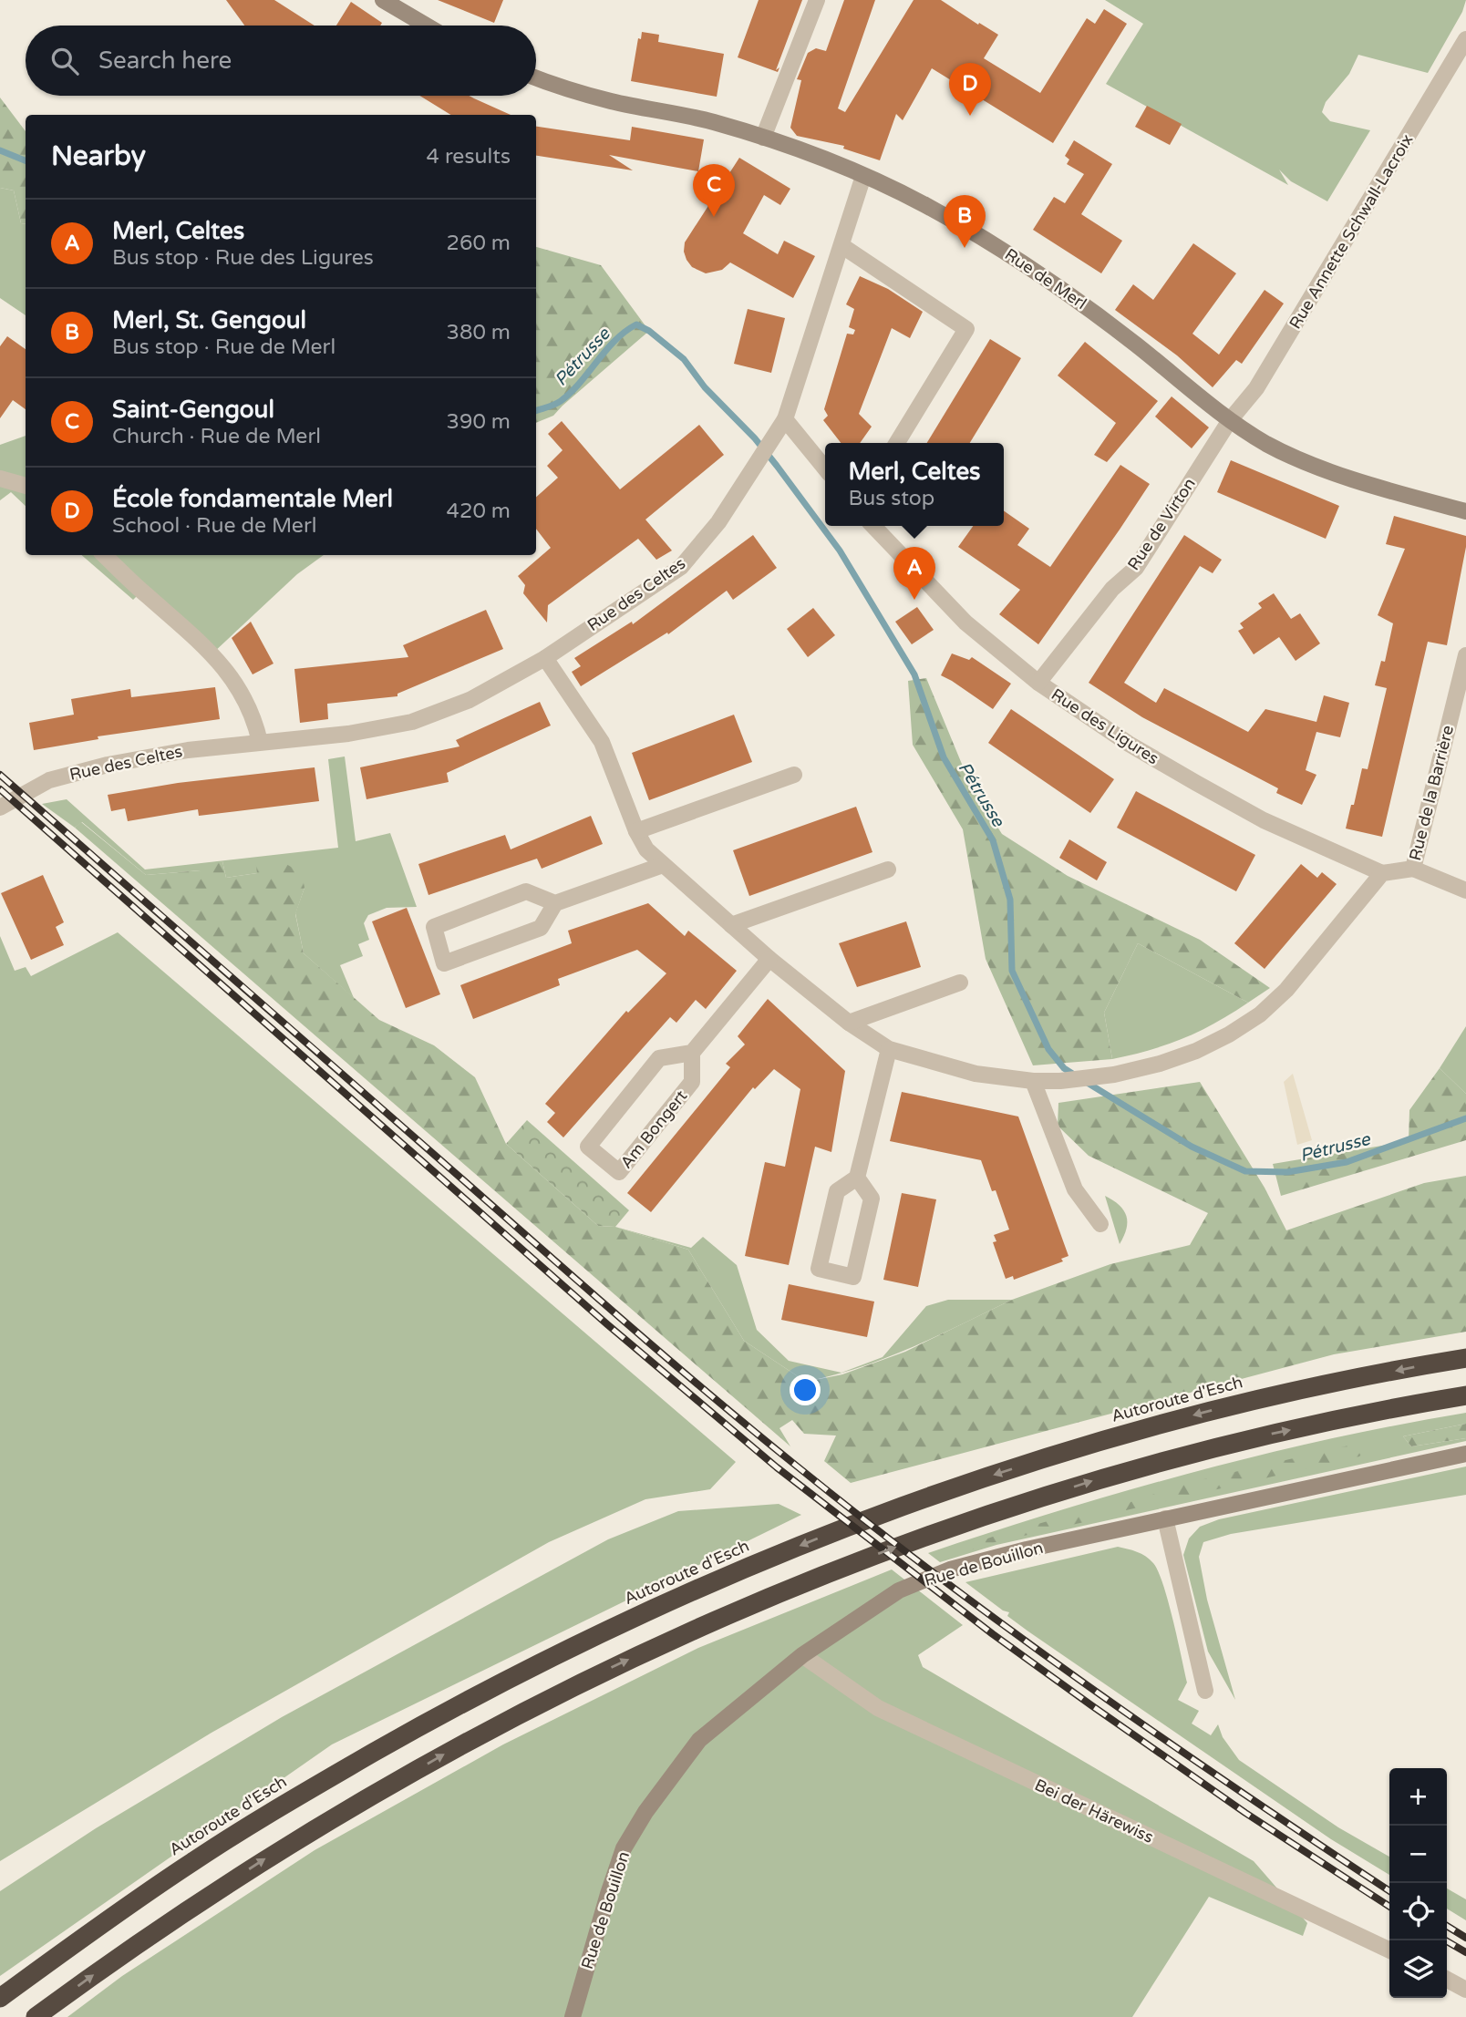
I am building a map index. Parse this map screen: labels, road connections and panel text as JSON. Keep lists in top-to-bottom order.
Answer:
{
  "streets": {
    "highway": ["Autoroute d'Esch"],
    "street": [
      "Rue Annette Schwall-Lacroix",
      "Rue de Merl",
      "Rue de Virton",
      "Rue des Celtes",
      "Rue des Ligures",
      "Rue de la Barrière",
      "Am Bongert",
      "Rue de Bouillon",
      "Bei der Härewiss"
    ]
  },
  "crossings": [
    ["Rue Annette Schwall-Lacroix", "Rue de Merl"],
    ["Rue Annette Schwall-Lacroix", "Rue de Virton"],
    ["Rue de Merl", "Rue de Virton"],
    ["Rue de Merl", "Rue des Celtes"],
    ["Rue de Virton", "Rue des Ligures"],
    ["Rue des Ligures", "Rue de la Barrière"],
    ["Rue de Bouillon", "Bei der Härewiss"]
  ],
  "water": ["Pétrusse"],
  "page": {
    "search": "Search here",
    "pins": [
      "D",
      "C",
      "B",
      "A"
    ],
    "heading": ["Nearby", "4 results"],
    "list": [
      {
        "mark": "A",
        "name": "Merl, Celtes",
        "note": "Bus stop · Rue des Ligures",
        "value": "260 m"
      },
      {
        "mark": "B",
        "name": "Merl, St. Gengoul",
        "note": "Bus stop · Rue de Merl",
        "value": "380 m"
      },
      {
        "mark": "C",
        "name": "Saint-Gengoul",
        "note": "Church · Rue de Merl",
        "value": "390 m"
      },
      {
        "mark": "D",
        "name": "École fondamentale Merl",
        "note": "School · Rue de Merl",
        "value": "420 m"
      }
    ],
    "popup": ["Merl, Celtes", "Bus stop"],
    "map_buttons": ["+", "−"]
  }
}
